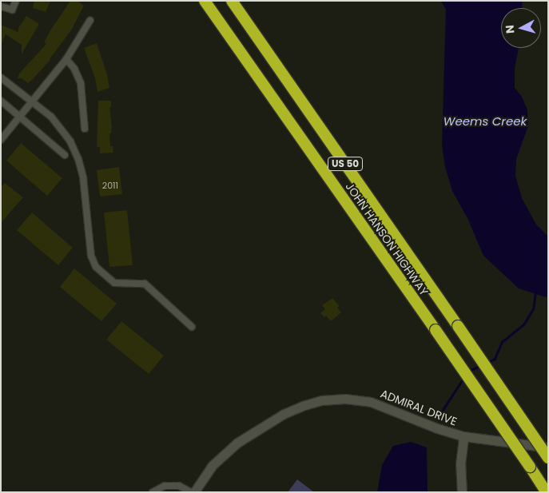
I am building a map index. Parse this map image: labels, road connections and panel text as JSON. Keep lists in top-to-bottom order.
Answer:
{
  "streets": {
    "highway": ["US 50", "JOHN HANSON HIGHWAY"],
    "street": ["ADMIRAL DRIVE"]
  },
  "water": ["Weems Creek"],
  "house_numbers": ["2011"],
  "north": "left"
}
